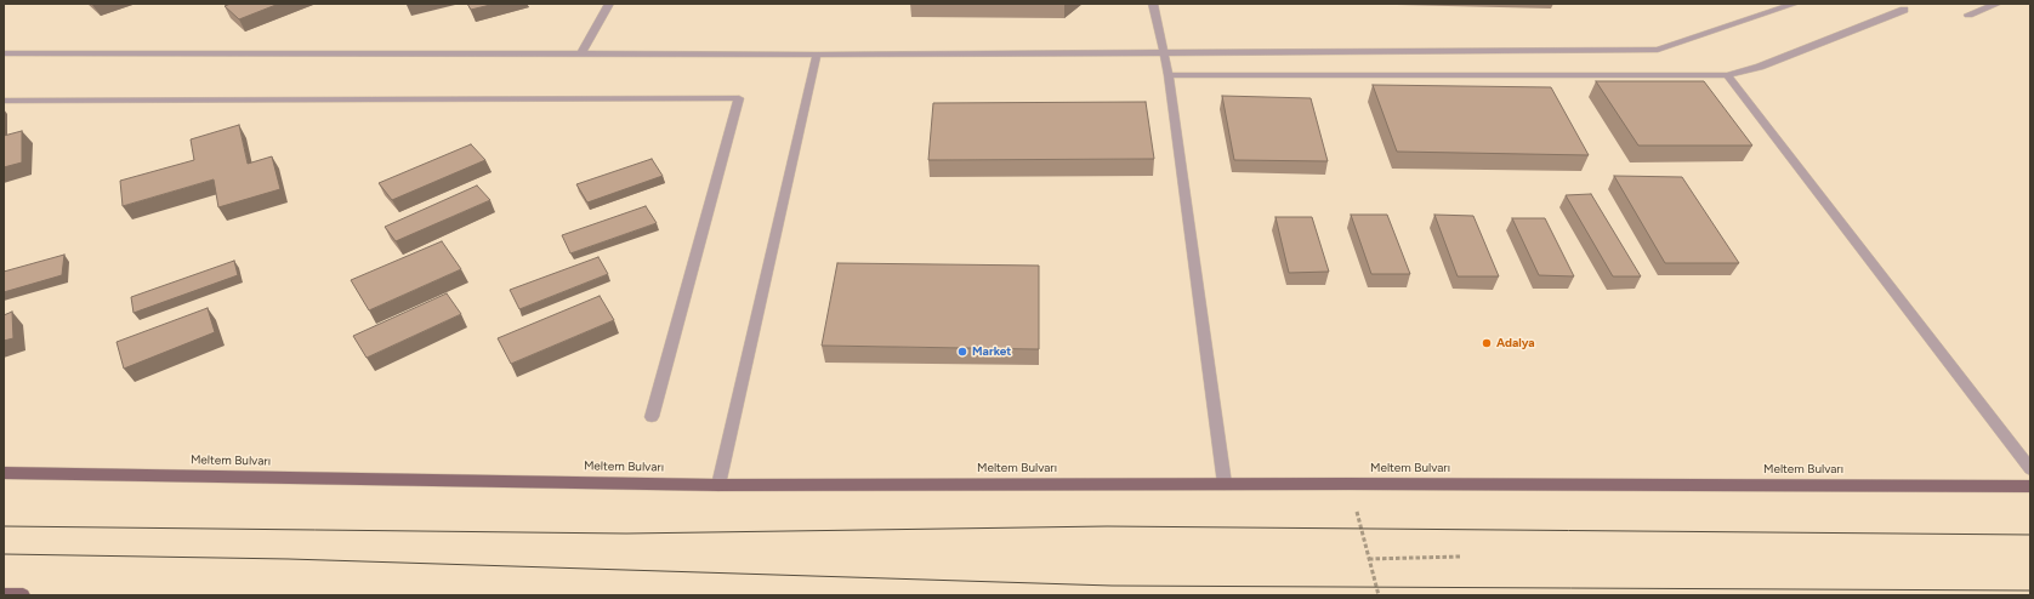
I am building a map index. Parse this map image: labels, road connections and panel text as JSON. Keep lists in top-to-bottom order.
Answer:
{
  "streets": {
    "main road": ["Meltem Bulvarı"]
  },
  "places": ["Adalya", "Market"]
}
